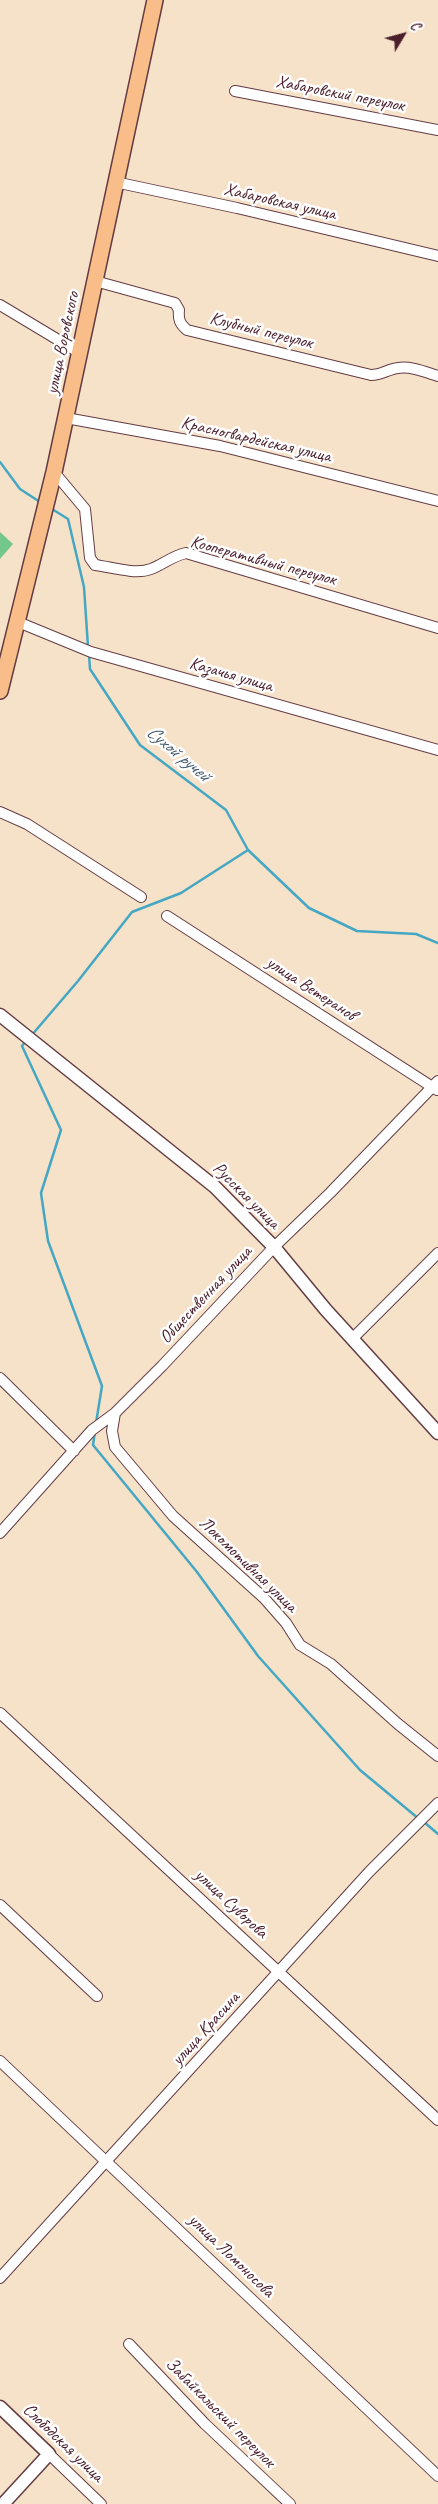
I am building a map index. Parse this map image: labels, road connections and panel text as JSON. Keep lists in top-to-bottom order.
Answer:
{
  "streets": {
    "main road": ["улица Воровского"],
    "street": [
      "Хабаровский переулок",
      "Хабаровская улица",
      "Клубный переулок",
      "Красногвардейская улица",
      "Кооперативный переулок",
      "Казачья улица",
      "улица Ветеранов",
      "Русская улица",
      "Общественная улица",
      "Локомотивная улица",
      "улица Суворова",
      "улица Красина",
      "улица Ломоносова",
      "Забайкальский переулок",
      "Слободская улица"
    ]
  },
  "crossings": [
    ["Хабаровская улица", "улица Воровского"],
    ["Клубный переулок", "улица Воровского"],
    ["улица Воровского", "Красногвардейская улица"],
    ["улица Воровского", "Кооперативный переулок"],
    ["улица Воровского", "Казачья улица"],
    ["улица Ветеранов", "Общественная улица"],
    ["Русская улица", "Общественная улица"],
    ["Общественная улица", "Локомотивная улица"],
    ["улица Суворова", "улица Красина"],
    ["улица Красина", "улица Ломоносова"]
  ],
  "water": ["Сухой ручей"],
  "north": "top right"
}
